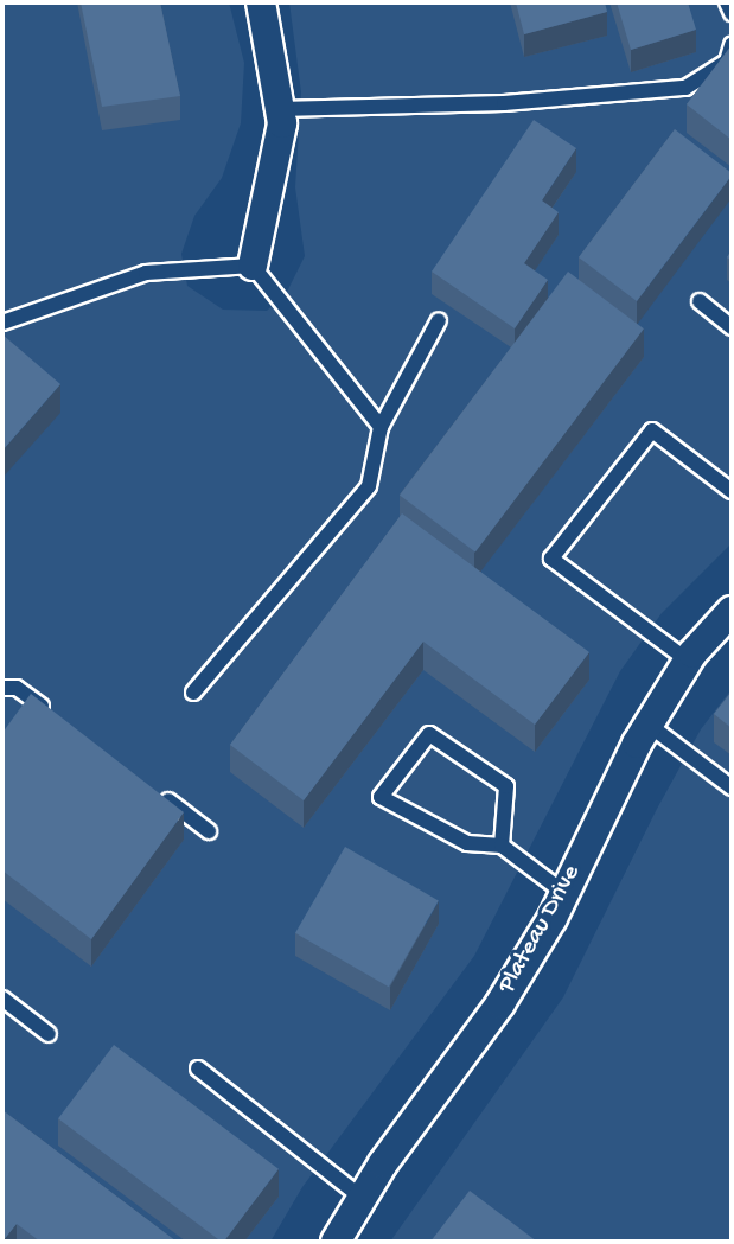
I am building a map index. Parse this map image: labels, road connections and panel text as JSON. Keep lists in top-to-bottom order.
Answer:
{
  "streets": {
    "street": ["Plateau Drive"]
  }
}
